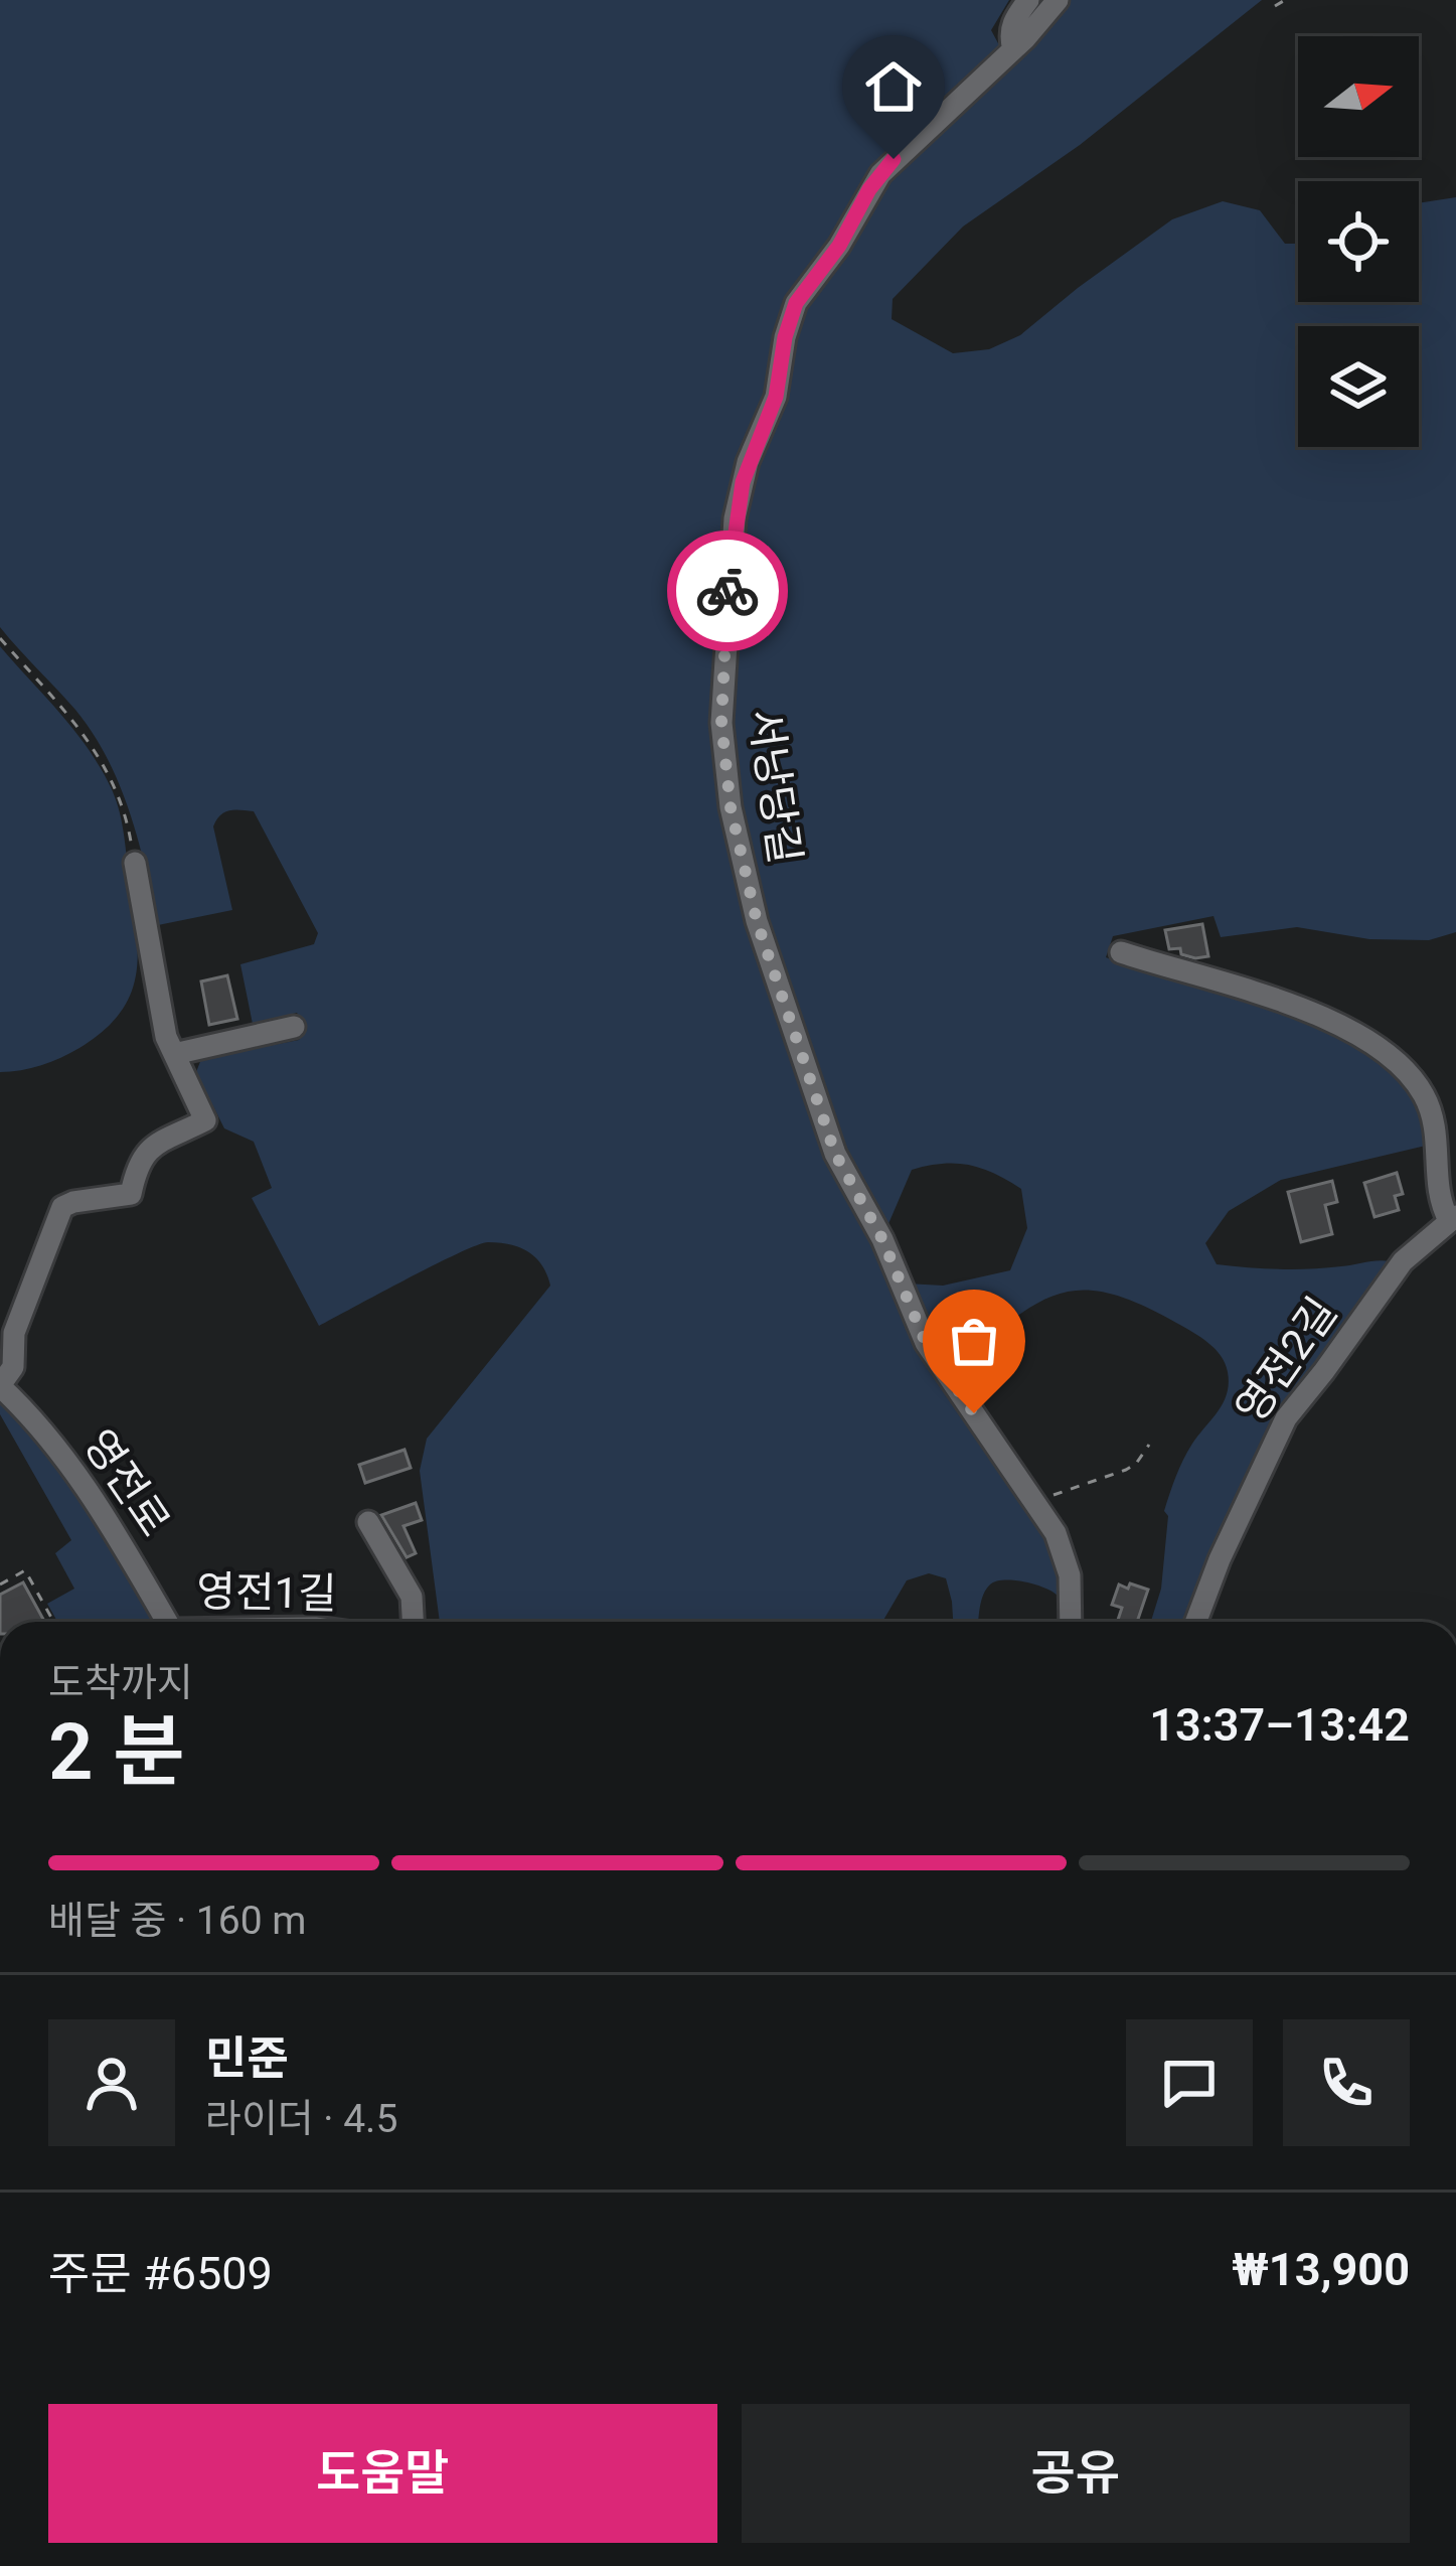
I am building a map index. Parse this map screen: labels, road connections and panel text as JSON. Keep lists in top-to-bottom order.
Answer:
{
  "streets": {
    "street": [
      "서낭당길",
      "영전2길",
      "영전로",
      "영전1길"
    ]
  },
  "north": "right",
  "page": {
    "heading": ["2 분", "도착까지", "13:37–13:42"],
    "panel": [
      "민준",
      "라이더 · 4.5",
      "주문 #6509",
      "₩13,900"
    ],
    "bar": "배달 중 · 160 m",
    "buttons": ["도움말", "공유"]
  }
}
